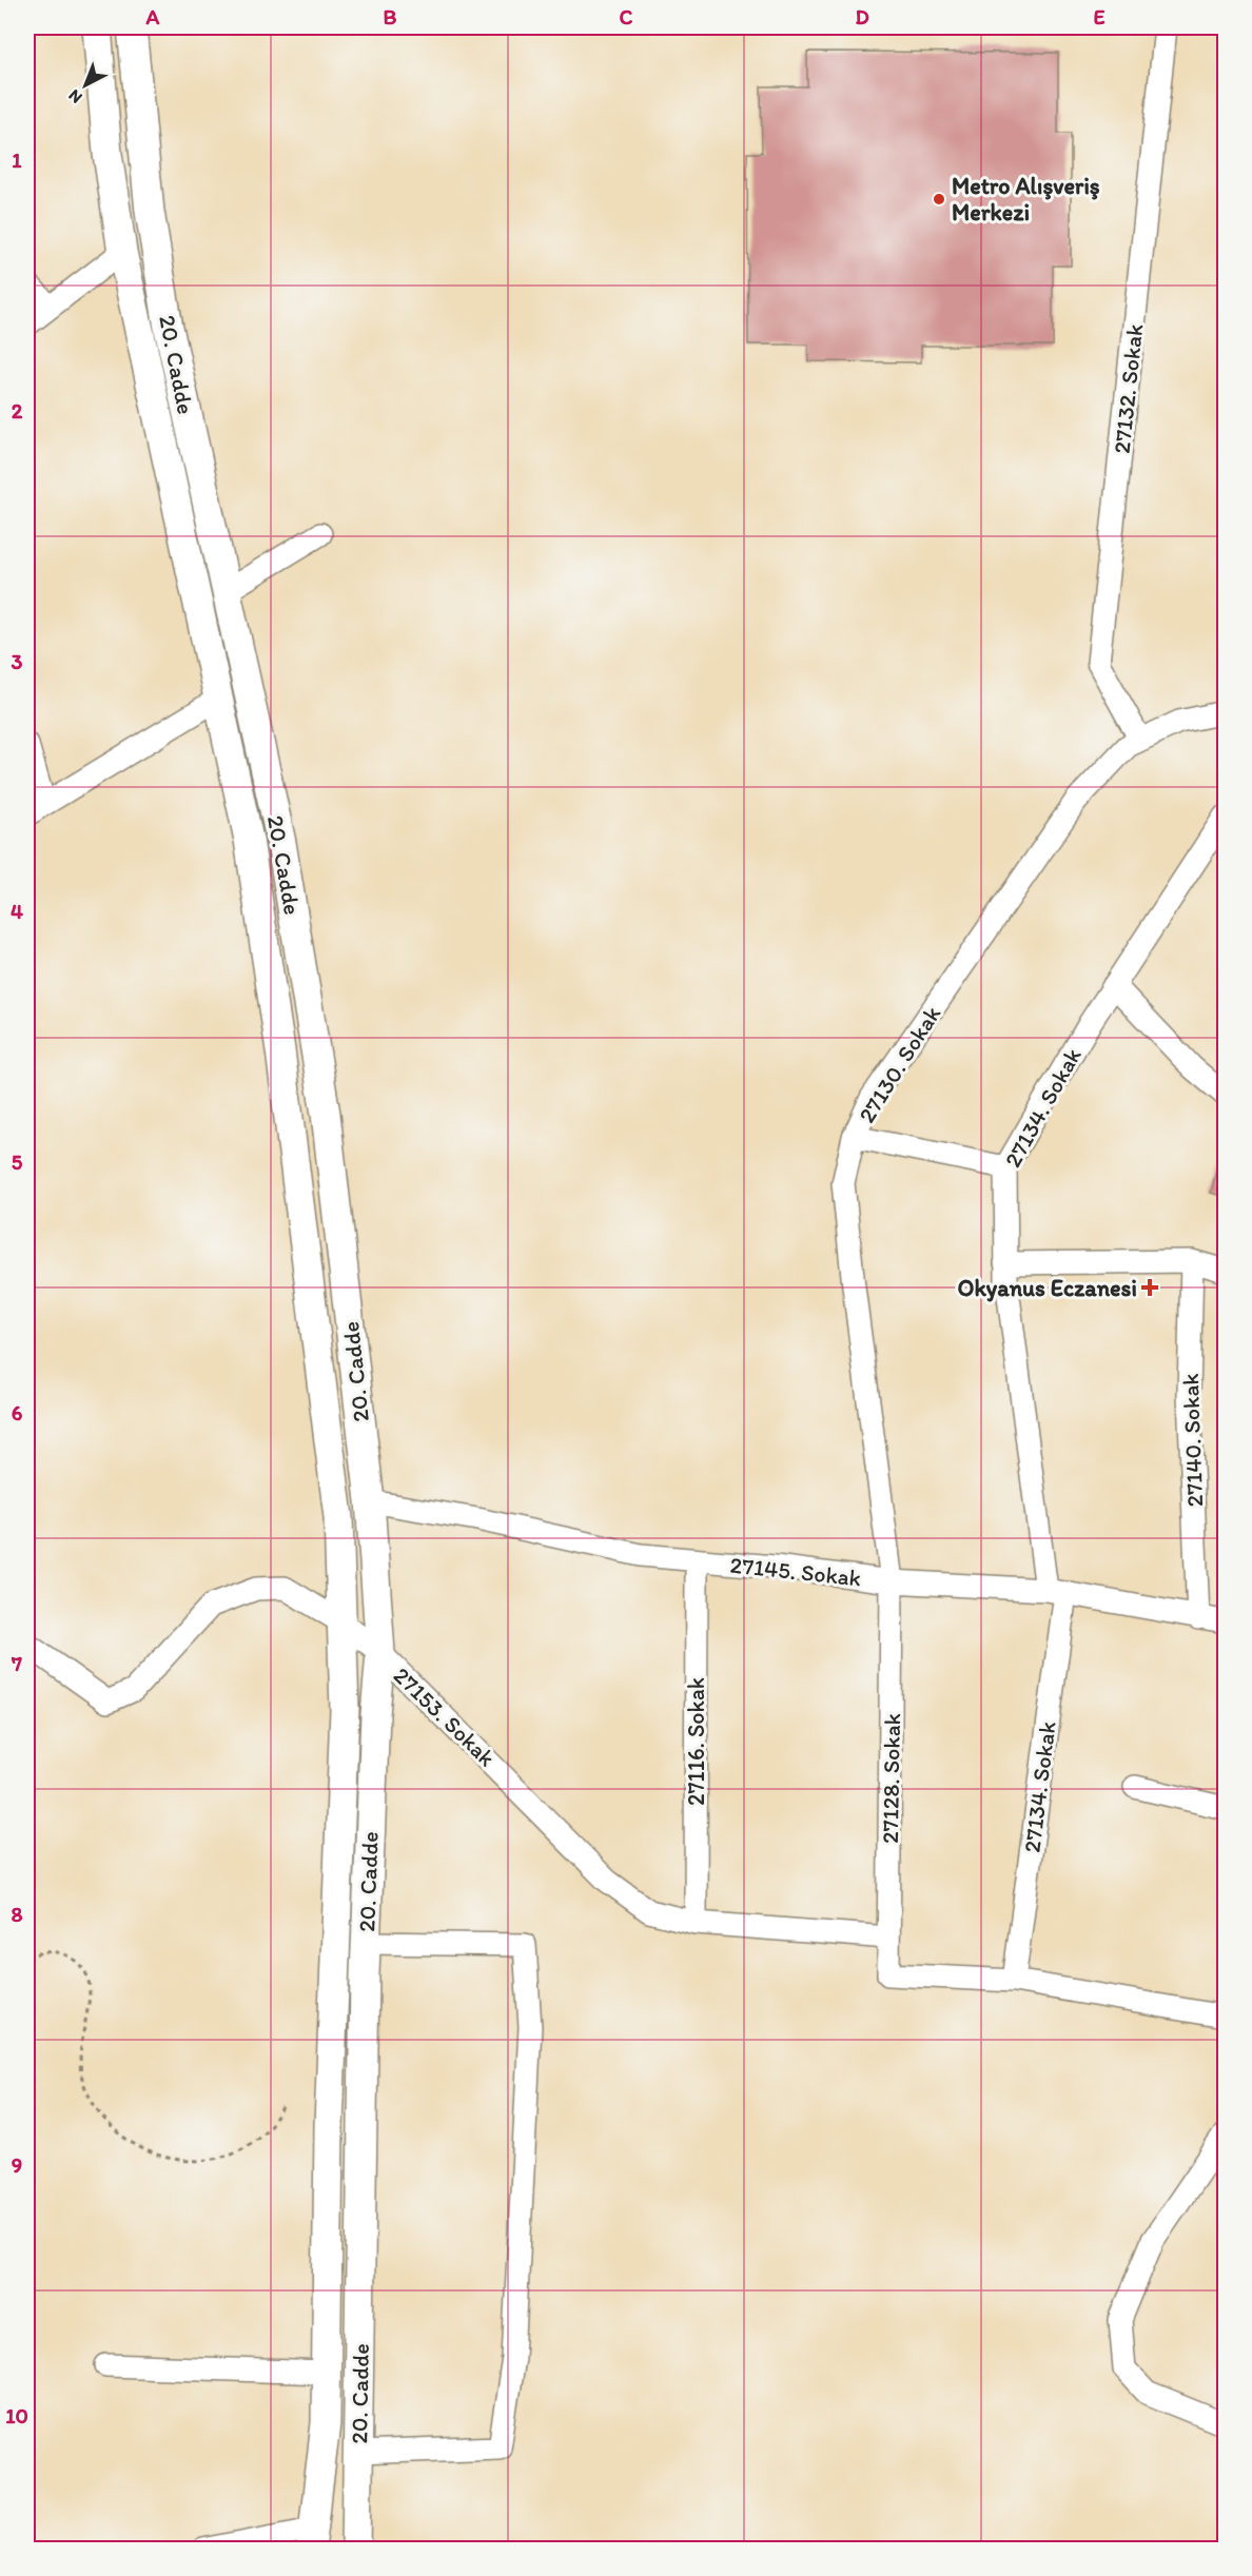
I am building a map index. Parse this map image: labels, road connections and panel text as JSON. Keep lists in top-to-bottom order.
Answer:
{
  "streets": {
    "main road": ["20. Cadde"],
    "street": [
      "27132. Sokak",
      "27130. Sokak",
      "27134. Sokak",
      "27140. Sokak",
      "27145. Sokak",
      "27153. Sokak",
      "27116. Sokak",
      "27128. Sokak"
    ]
  },
  "crossings": [
    ["20. Cadde", "27145. Sokak"],
    ["20. Cadde", "27153. Sokak"],
    ["27132. Sokak", "27130. Sokak"],
    ["27130. Sokak", "27145. Sokak"],
    ["27130. Sokak", "27128. Sokak"],
    ["27134. Sokak", "27145. Sokak"],
    ["27134. Sokak", "27128. Sokak"],
    ["27140. Sokak", "27145. Sokak"],
    ["27145. Sokak", "27116. Sokak"],
    ["27145. Sokak", "27128. Sokak"],
    ["27153. Sokak", "27116. Sokak"],
    ["27153. Sokak", "27128. Sokak"]
  ],
  "places": {
    "other": ["Metro Alışveriş Merkezi"],
    "health": ["Okyanus Eczanesi"]
  },
  "north": "bottom left",
  "grid": {
    "columns": [
      "A",
      "B",
      "C",
      "D",
      "E"
    ],
    "rows": [
      "1",
      "2",
      "3",
      "4",
      "5",
      "6",
      "7",
      "8",
      "9",
      "10"
    ]
  }
}
